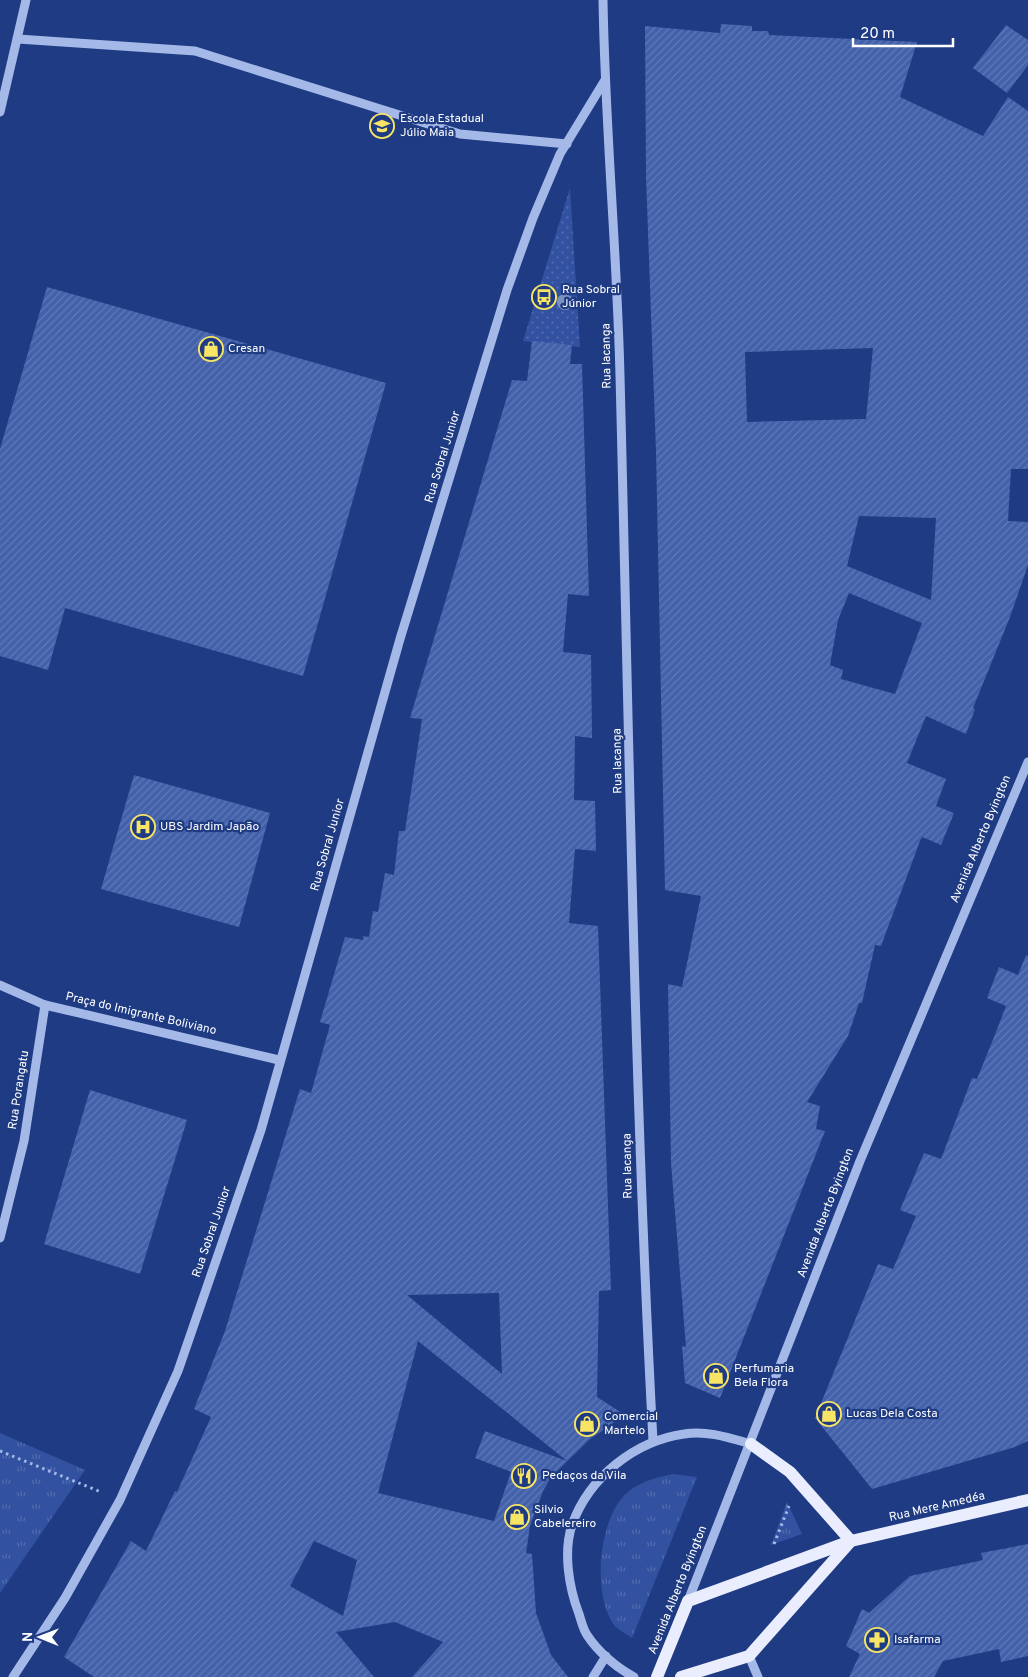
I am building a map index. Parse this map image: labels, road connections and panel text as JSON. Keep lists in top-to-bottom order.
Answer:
{
  "streets": {
    "main road": ["Avenida Alberto Byington", "Rua Mere Amedéa"],
    "street": [
      "Rua Iacanga",
      "Rua Sobral Junior",
      "Praça do Imigrante Boliviano",
      "Rua Porangatu"
    ]
  },
  "crossings": [
    ["Rua Iacanga", "Rua Sobral Junior"],
    ["Rua Sobral Junior", "Praça do Imigrante Boliviano"],
    ["Avenida Alberto Byington", "Rua Mere Amedéa"],
    ["Praça do Imigrante Boliviano", "Rua Porangatu"]
  ],
  "places": {
    "school or university": ["Escola Estadual Júlio Maia"],
    "bus stop": ["Rua Sobral Júnior"],
    "shop": [
      "Cresan",
      "Perfumaria Bela Flora",
      "Lucas Dela Costa",
      "Comercial Martelo",
      "Silvio Cabelereiro"
    ],
    "hospital": ["UBS Jardim Japão"],
    "restaurant": ["Pedaços da Vila"],
    "pharmacy": ["Isafarma"]
  },
  "scale_bar": "20 m",
  "north": "left"
}
